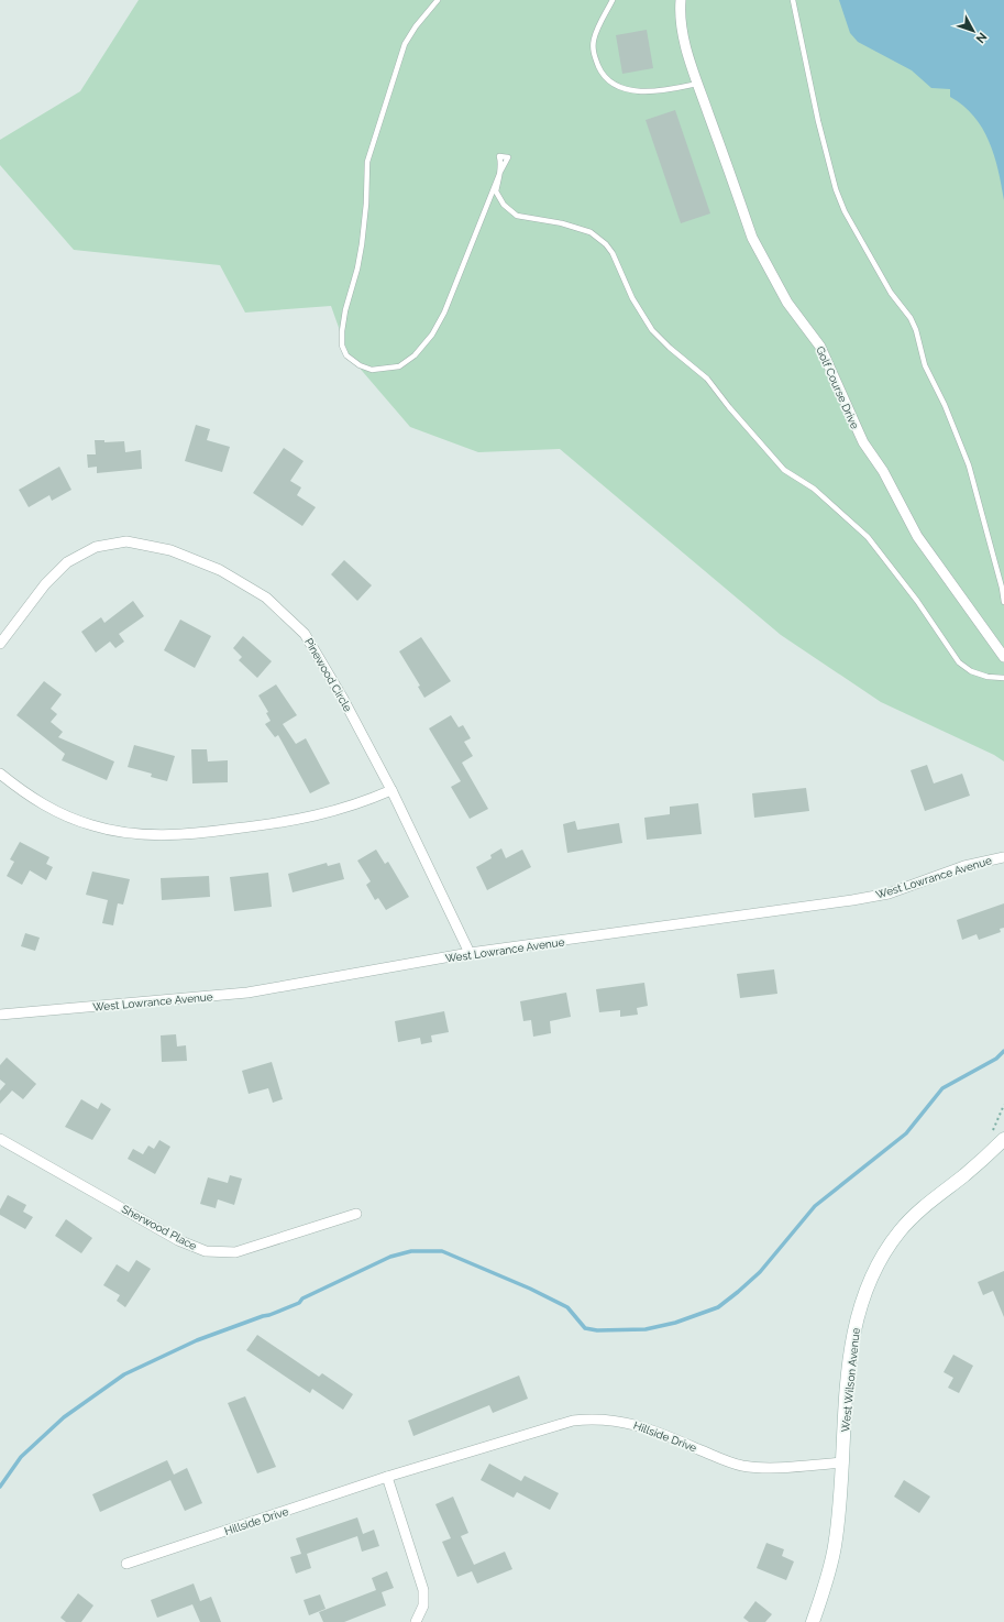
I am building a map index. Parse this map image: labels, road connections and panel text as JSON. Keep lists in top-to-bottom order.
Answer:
{
  "streets": {
    "street": [
      "Golf Course Drive",
      "Pinewood Circle",
      "West Lowrance Avenue",
      "Sherwood Place",
      "West Wilson Avenue",
      "Hillside Drive"
    ]
  },
  "crossings": [
    ["Pinewood Circle", "West Lowrance Avenue"],
    ["West Wilson Avenue", "Hillside Drive"]
  ],
  "north": "bottom right"
}
